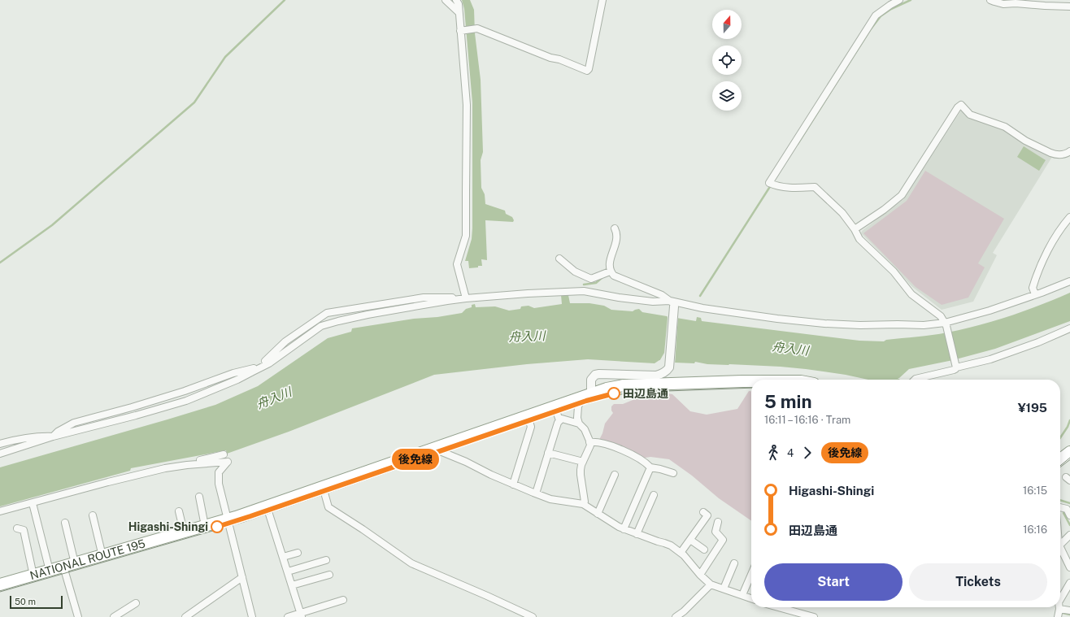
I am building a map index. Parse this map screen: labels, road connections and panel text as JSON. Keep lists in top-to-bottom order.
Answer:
{
  "streets": {
    "highway": ["NATIONAL ROUTE 195"]
  },
  "water": ["舟入川"],
  "places": ["田辺島通", "Higashi-Shingi"],
  "lines": ["tram line 後免線"],
  "scale_bar": "50 m",
  "north": "top",
  "page": {
    "on_map": "後免線",
    "heading": ["5 min", "16:11 – 16:16 · Tram", "¥195"],
    "legs": ["4", "後免線"],
    "list": [
      {
        "name": "Higashi-Shingi",
        "value": "16:15"
      },
      {
        "name": "田辺島通",
        "value": "16:16"
      }
    ],
    "buttons": ["Start", "Tickets"],
    "scale": "50 m"
  }
}
